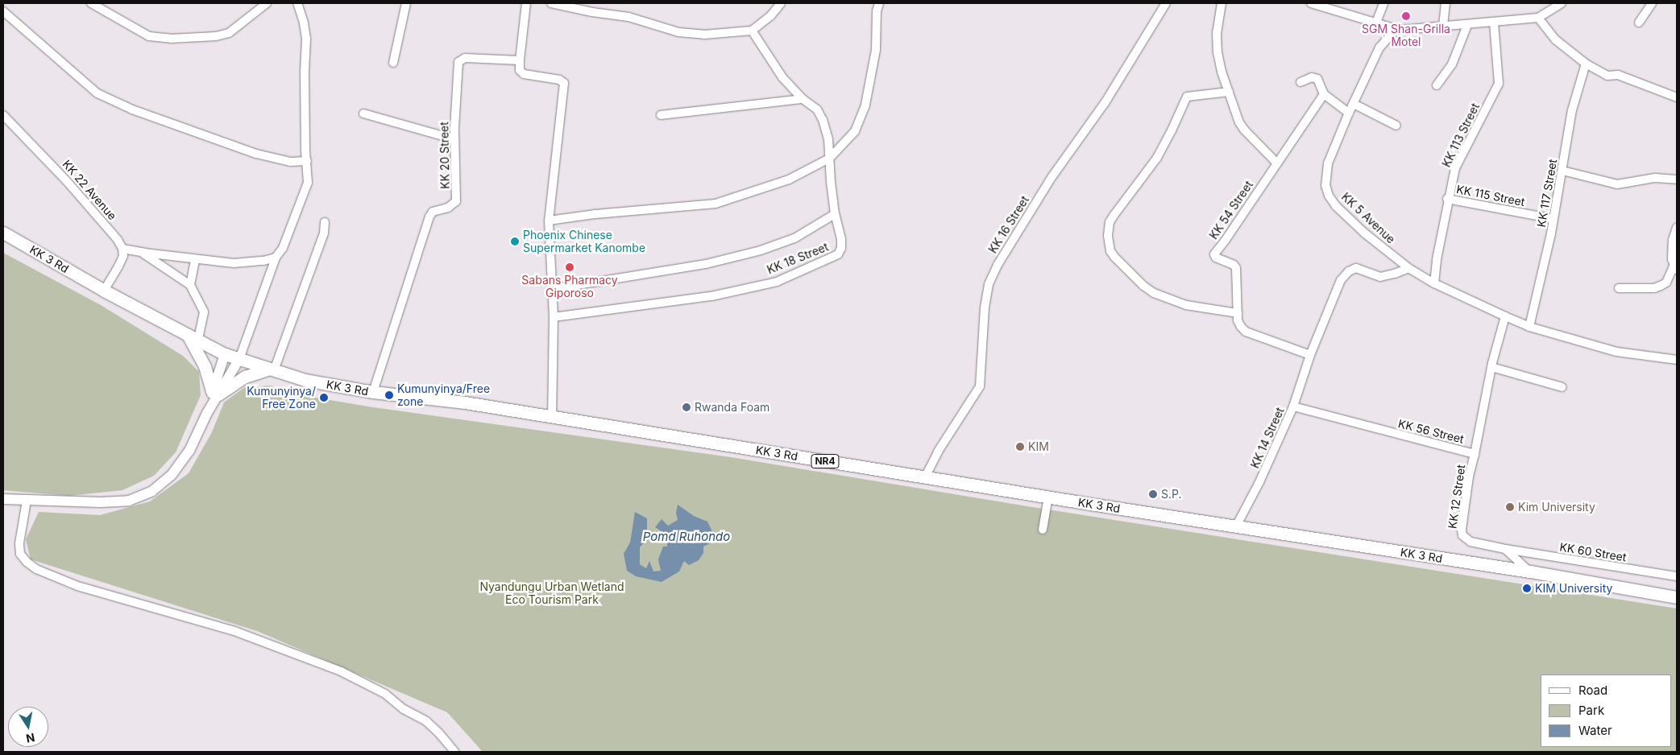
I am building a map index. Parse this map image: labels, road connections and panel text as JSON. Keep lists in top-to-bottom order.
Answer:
{
  "streets": {
    "highway": ["KK 3 Rd", "NR4"],
    "street": [
      "KK 113 Street",
      "KK 20 Street",
      "KK 22 Avenue",
      "KK 117 Street",
      "KK 115 Street",
      "KK 54 Street",
      "KK 5 Avenue",
      "KK 16 Street",
      "KK 18 Street",
      "KK 56 Street",
      "KK 14 Street",
      "KK 12 Street",
      "KK 60 Street"
    ]
  },
  "crossings": [
    ["KK 113 Street", "KK 115 Street"],
    ["KK 113 Street", "KK 5 Avenue"],
    ["KK 20 Street", "KK 3 Rd"],
    ["KK 117 Street", "KK 115 Street"],
    ["KK 117 Street", "KK 5 Avenue"],
    ["KK 54 Street", "KK 14 Street"],
    ["KK 5 Avenue", "KK 56 Street"],
    ["KK 16 Street", "KK 3 Rd"],
    ["KK 3 Rd", "KK 14 Street"],
    ["KK 56 Street", "KK 14 Street"],
    ["KK 56 Street", "KK 12 Street"],
    ["KK 12 Street", "KK 60 Street"]
  ],
  "water": ["Pomd Ruhondo"],
  "parks": ["Nyandungu Urban Wetland Eco Tourism Park"],
  "places": [
    "SGM Shan-Grilla Motel",
    "Phoenix Chinese Supermarket Kanombe",
    "Sabans Pharmacy Giporoso",
    "Kumunyinya/Free zone",
    "Kumunyinya/ Free Zone",
    "Rwanda Foam",
    "KIM",
    "S.P.",
    "Kim University",
    "KIM University"
  ],
  "legend": ["Road", "Park", "Water"],
  "north": "bottom"
}
